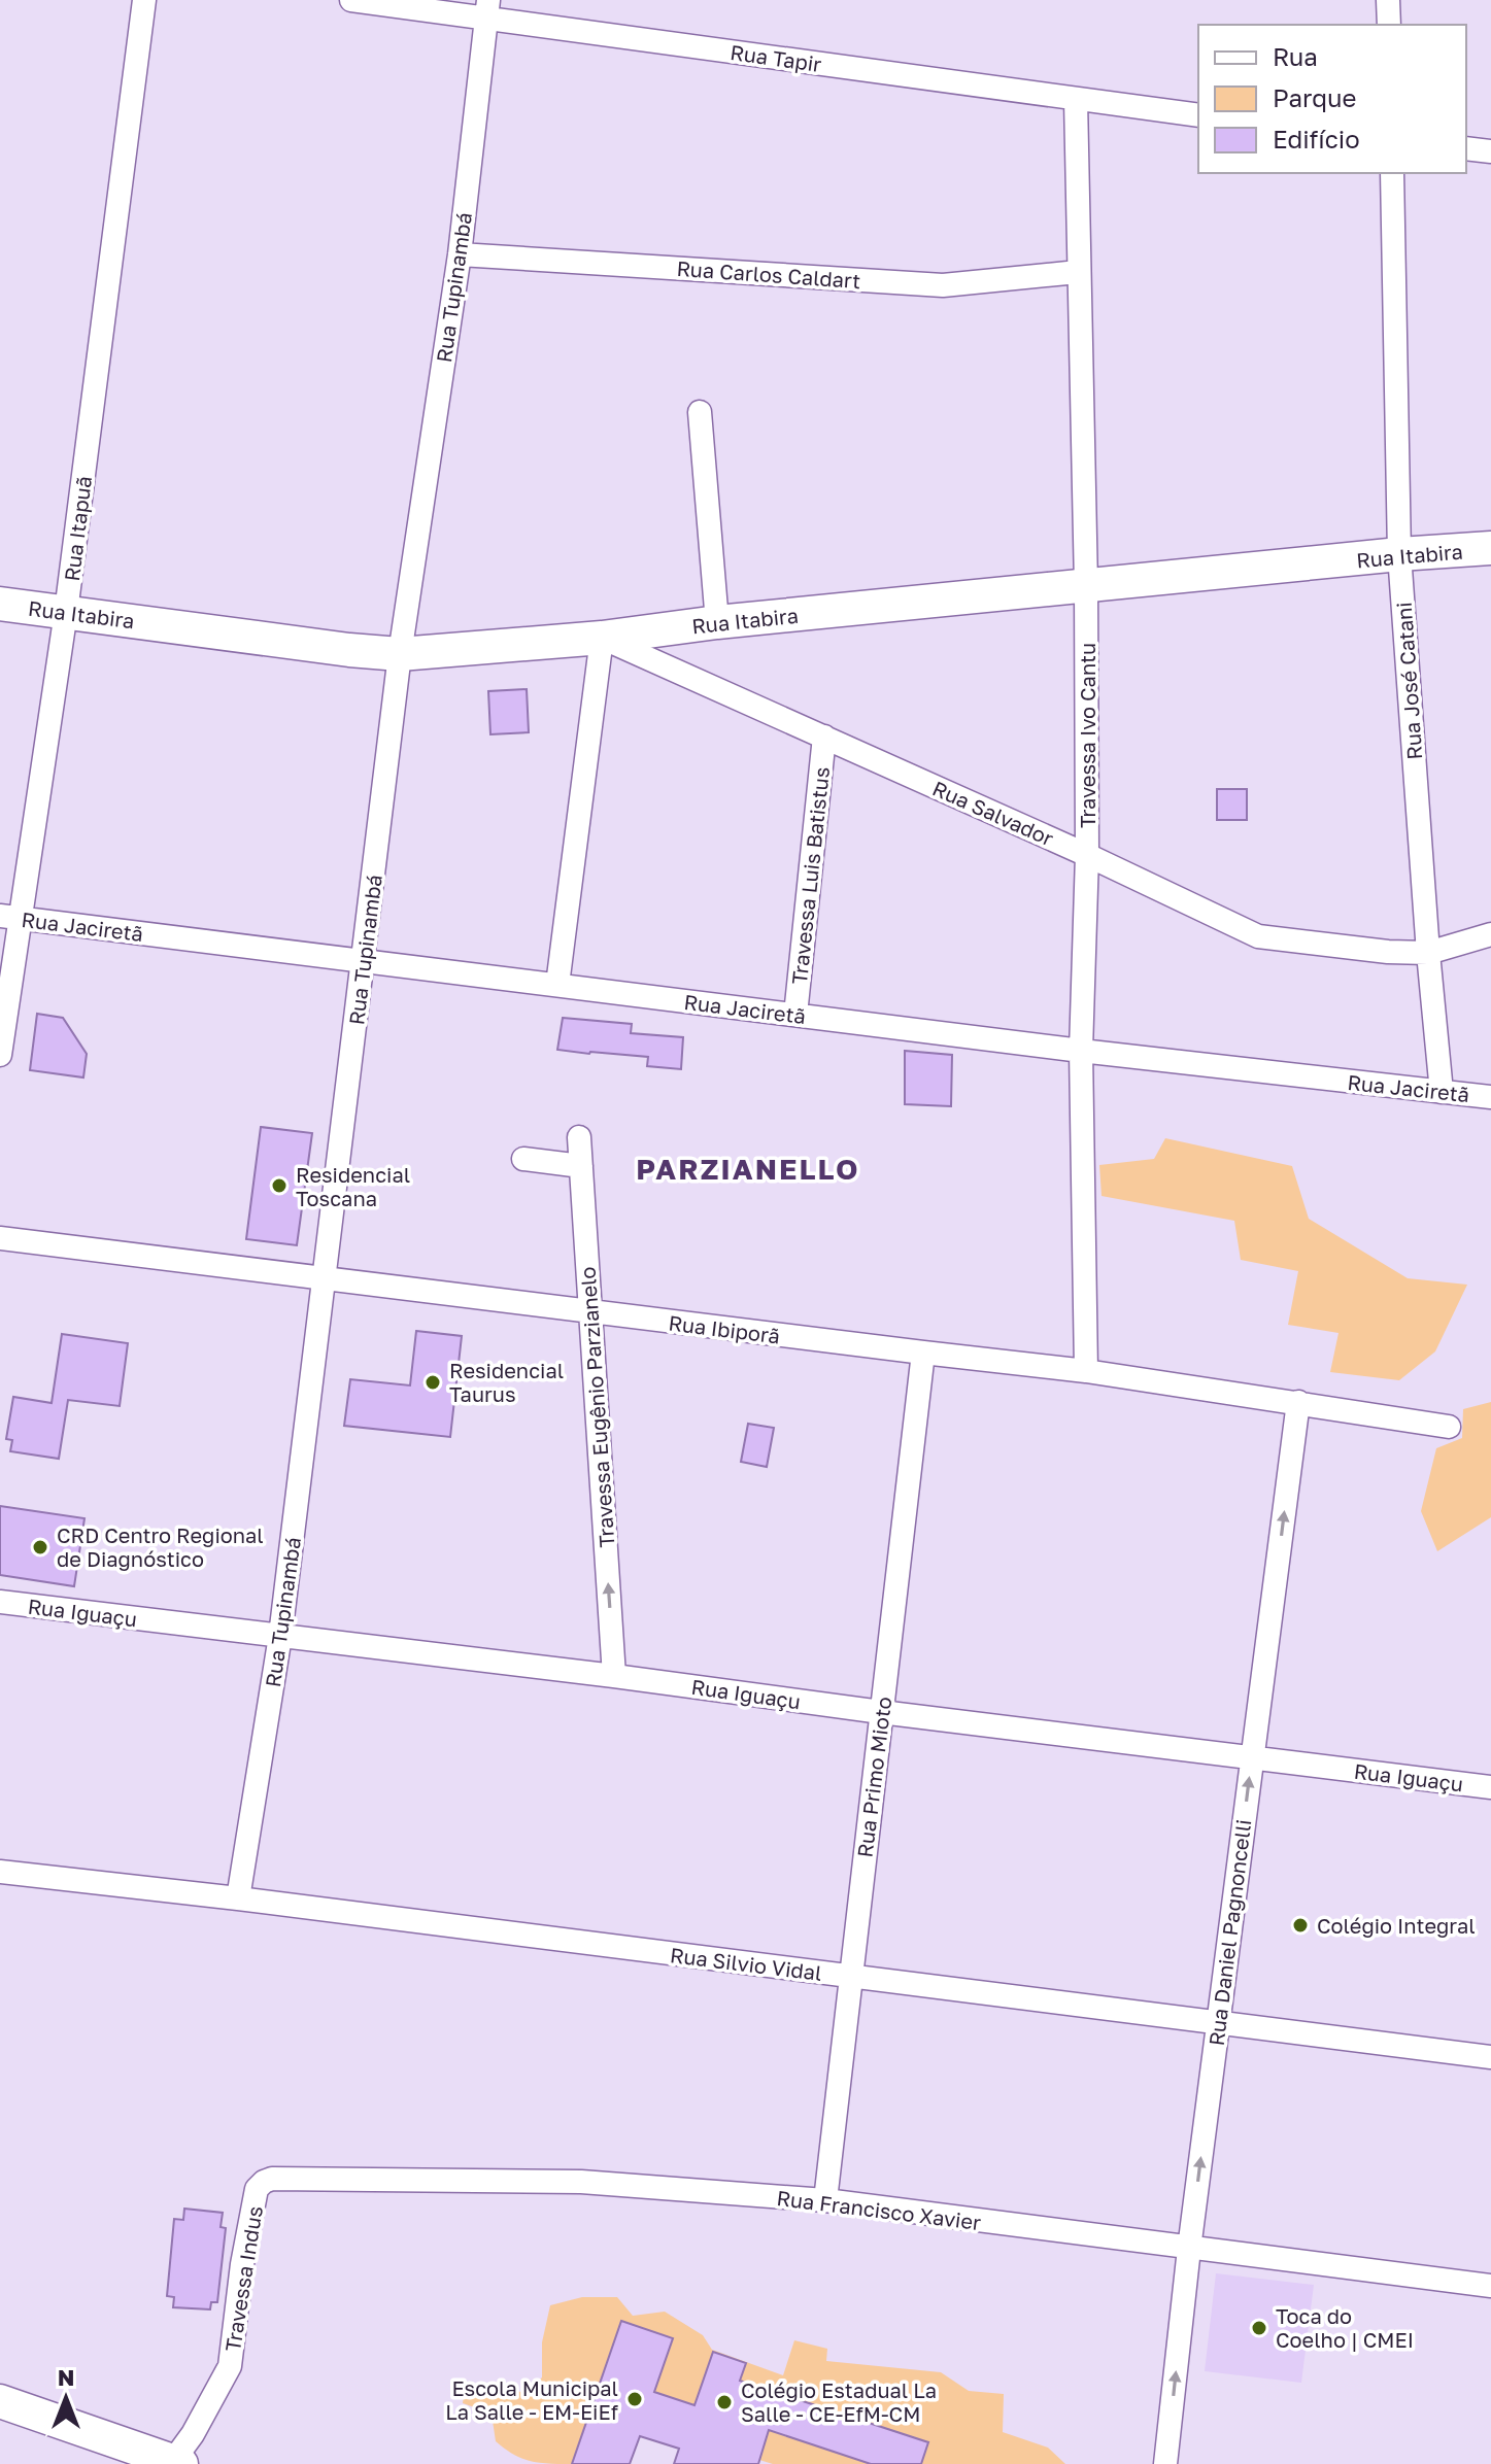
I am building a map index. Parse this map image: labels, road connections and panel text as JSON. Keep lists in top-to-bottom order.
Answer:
{
  "streets": {
    "street": [
      "Rua Tapir",
      "Rua Carlos Caldart",
      "Rua Tupinambá",
      "Rua Itapuã",
      "Rua Itabira",
      "Rua José Catani",
      "Travessa Ivo Cantu",
      "Rua Salvador",
      "Travessa Luis Batistus",
      "Rua Jaciretã",
      "Rua Ibiporã",
      "Travessa Eugênio Parzianelo",
      "Rua Iguaçu",
      "Rua Primo Mioto",
      "Rua Daniel Pagnoncelli",
      "Rua Silvio Vidal",
      "Rua Francisco Xavier",
      "Travessa Indus"
    ]
  },
  "crossings": [
    ["Rua Tapir", "Rua Tupinambá"],
    ["Rua Tapir", "Travessa Ivo Cantu"],
    ["Rua Carlos Caldart", "Rua Tupinambá"],
    ["Rua Carlos Caldart", "Travessa Ivo Cantu"],
    ["Rua Tupinambá", "Rua Itabira"],
    ["Rua Tupinambá", "Rua Jaciretã"],
    ["Rua Tupinambá", "Rua Ibiporã"],
    ["Rua Tupinambá", "Rua Iguaçu"],
    ["Rua Tupinambá", "Rua Silvio Vidal"],
    ["Rua Itapuã", "Rua Itabira"],
    ["Rua Itapuã", "Rua Jaciretã"],
    ["Rua Itabira", "Rua José Catani"],
    ["Rua Itabira", "Travessa Ivo Cantu"],
    ["Rua Itabira", "Rua Salvador"],
    ["Rua José Catani", "Rua Salvador"],
    ["Rua José Catani", "Rua Jaciretã"],
    ["Travessa Ivo Cantu", "Rua Salvador"],
    ["Travessa Ivo Cantu", "Rua Jaciretã"],
    ["Travessa Ivo Cantu", "Rua Ibiporã"],
    ["Rua Salvador", "Travessa Luis Batistus"],
    ["Travessa Luis Batistus", "Rua Jaciretã"],
    ["Rua Ibiporã", "Travessa Eugênio Parzianelo"],
    ["Rua Ibiporã", "Rua Primo Mioto"],
    ["Rua Ibiporã", "Rua Daniel Pagnoncelli"],
    ["Travessa Eugênio Parzianelo", "Rua Iguaçu"],
    ["Rua Iguaçu", "Rua Primo Mioto"],
    ["Rua Iguaçu", "Rua Daniel Pagnoncelli"],
    ["Rua Primo Mioto", "Rua Silvio Vidal"],
    ["Rua Primo Mioto", "Rua Francisco Xavier"],
    ["Rua Daniel Pagnoncelli", "Rua Silvio Vidal"],
    ["Rua Daniel Pagnoncelli", "Rua Francisco Xavier"],
    ["Rua Francisco Xavier", "Travessa Indus"]
  ],
  "one_way": ["Travessa Eugênio Parzianelo", "Rua Daniel Pagnoncelli"],
  "districts": ["PARZIANELLO"],
  "places": [
    "Residencial Toscana",
    "Residencial Taurus",
    "CRD Centro Regional de Diagnóstico",
    "Colégio Integral",
    "Toca do Coelho | CMEI",
    "Escola Municipal La Salle - EM-EiEf",
    "Colégio Estadual La Salle - CE-EfM-CM"
  ],
  "legend": ["Rua", "Parque", "Edifício"],
  "north": "top"
}
